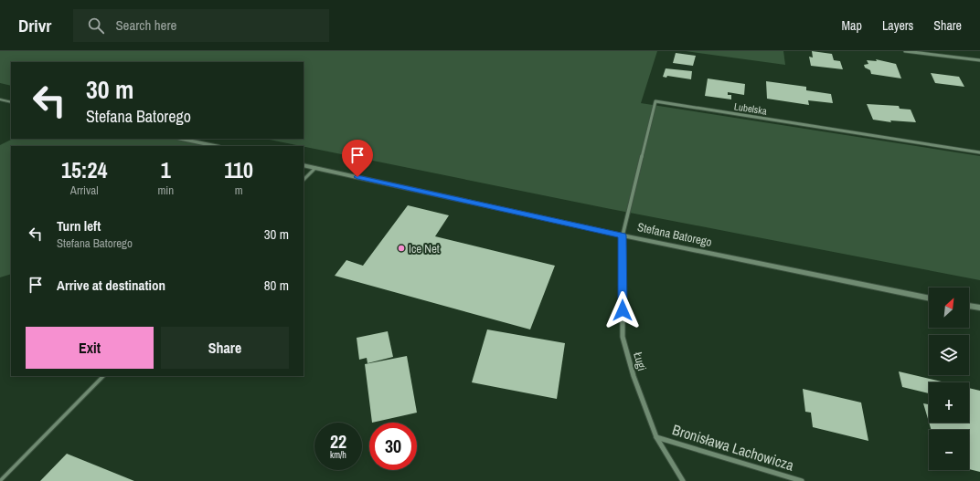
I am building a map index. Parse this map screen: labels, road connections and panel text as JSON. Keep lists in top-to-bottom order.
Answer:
{
  "streets": {
    "street": [
      "Lubelska",
      "Stefana Batorego",
      "Ługi",
      "Bronisława Lachowicza"
    ]
  },
  "crossings": [
    ["Lubelska", "Stefana Batorego"],
    ["Lubelska", "Ługi"],
    ["Stefana Batorego", "Ługi"],
    ["Ługi", "Bronisława Lachowicza"]
  ],
  "places": ["Ice Net"],
  "north": "top right",
  "page": {
    "header": "Drivr",
    "search": "Search here",
    "nav": ["Map", "Layers", "Share"],
    "turn": ["30 m", "Stefana Batorego"],
    "eta": [
      "15:24",
      "Arrival",
      "1",
      "min",
      "110",
      "m"
    ],
    "list": [
      {
        "name": "Turn left",
        "note": "Stefana Batorego",
        "value": "30 m"
      },
      {
        "name": "Arrive at destination",
        "value": "80 m"
      }
    ],
    "map_buttons": ["+", "−"],
    "buttons": ["Exit", "Share"],
    "speed": "22 km/h",
    "limit": "30"
  }
}
